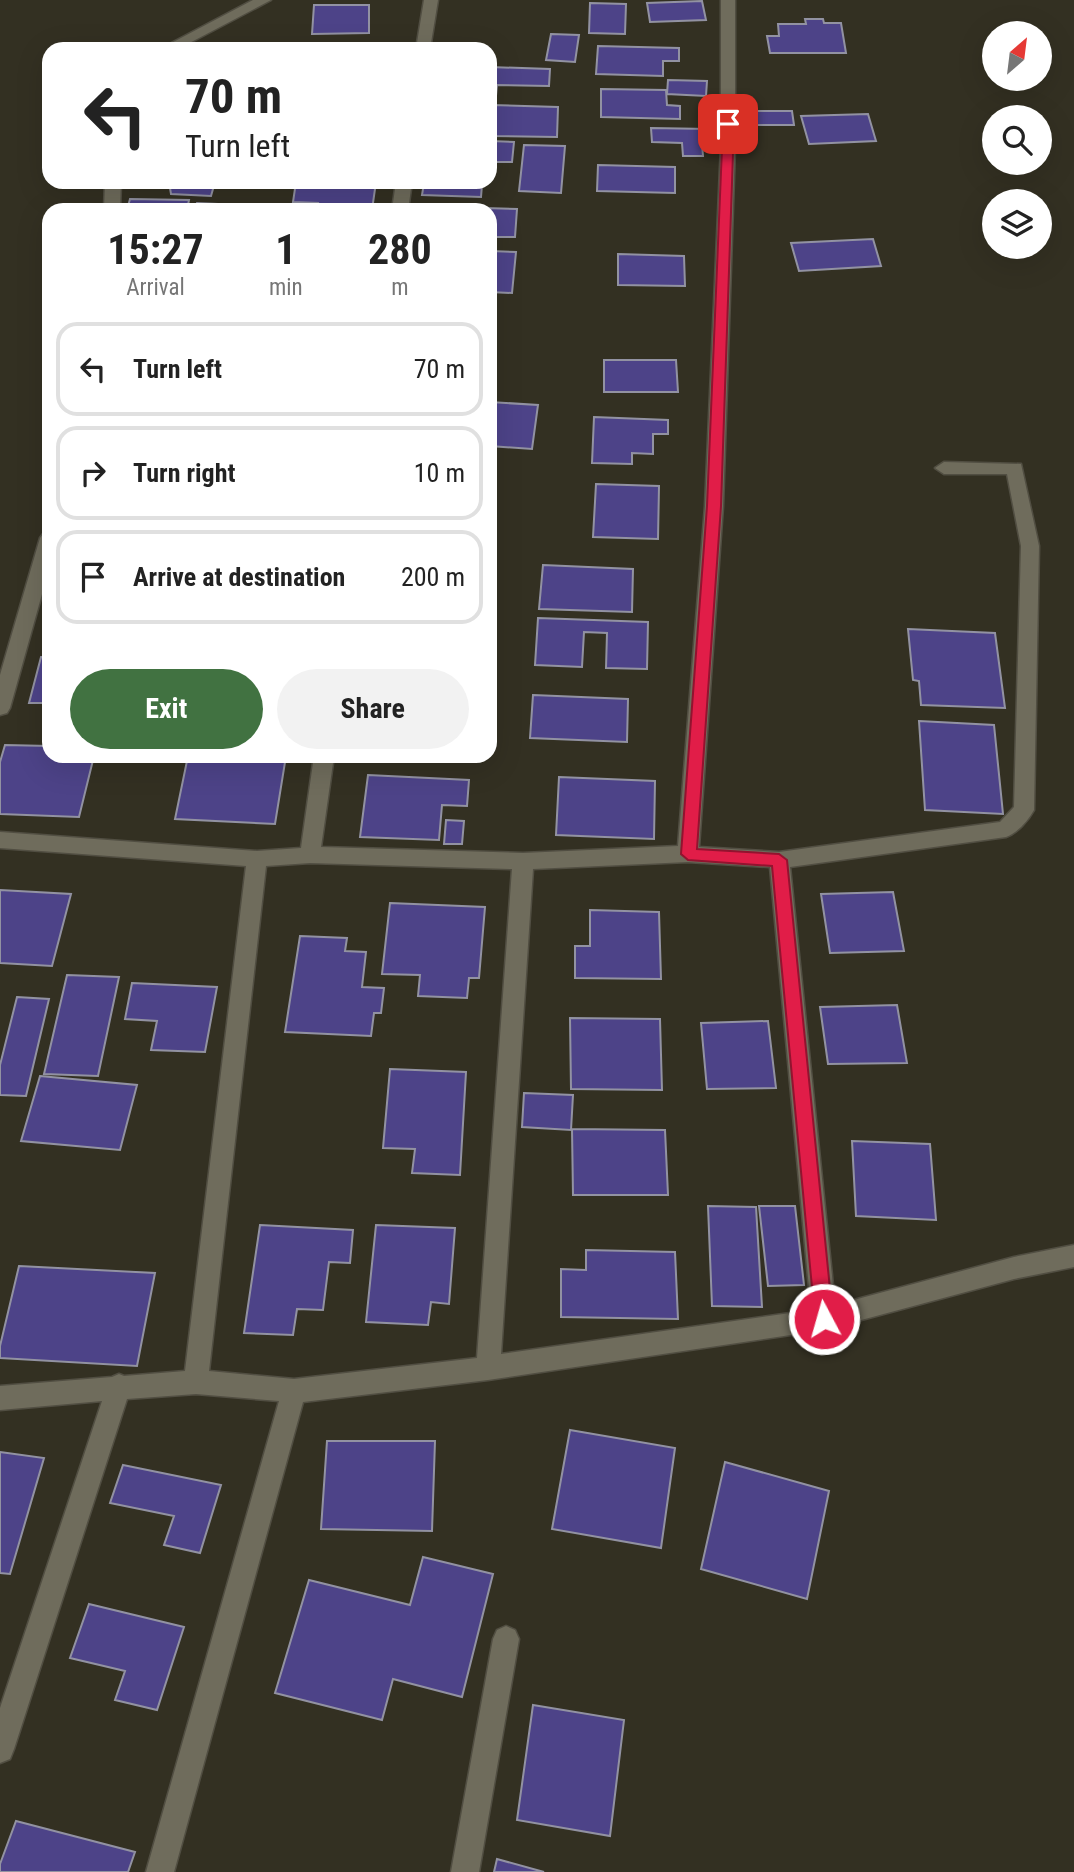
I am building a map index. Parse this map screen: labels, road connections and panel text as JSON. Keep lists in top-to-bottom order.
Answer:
{
  "north": "top right",
  "page": {
    "turn": ["70 m", "Turn left"],
    "eta": [
      "15:27",
      "Arrival",
      "1",
      "min",
      "280",
      "m"
    ],
    "list": [
      {
        "name": "Turn left",
        "value": "70 m"
      },
      {
        "name": "Turn right",
        "value": "10 m"
      },
      {
        "name": "Arrive at destination",
        "value": "200 m"
      }
    ],
    "buttons": ["Exit", "Share"]
  }
}
